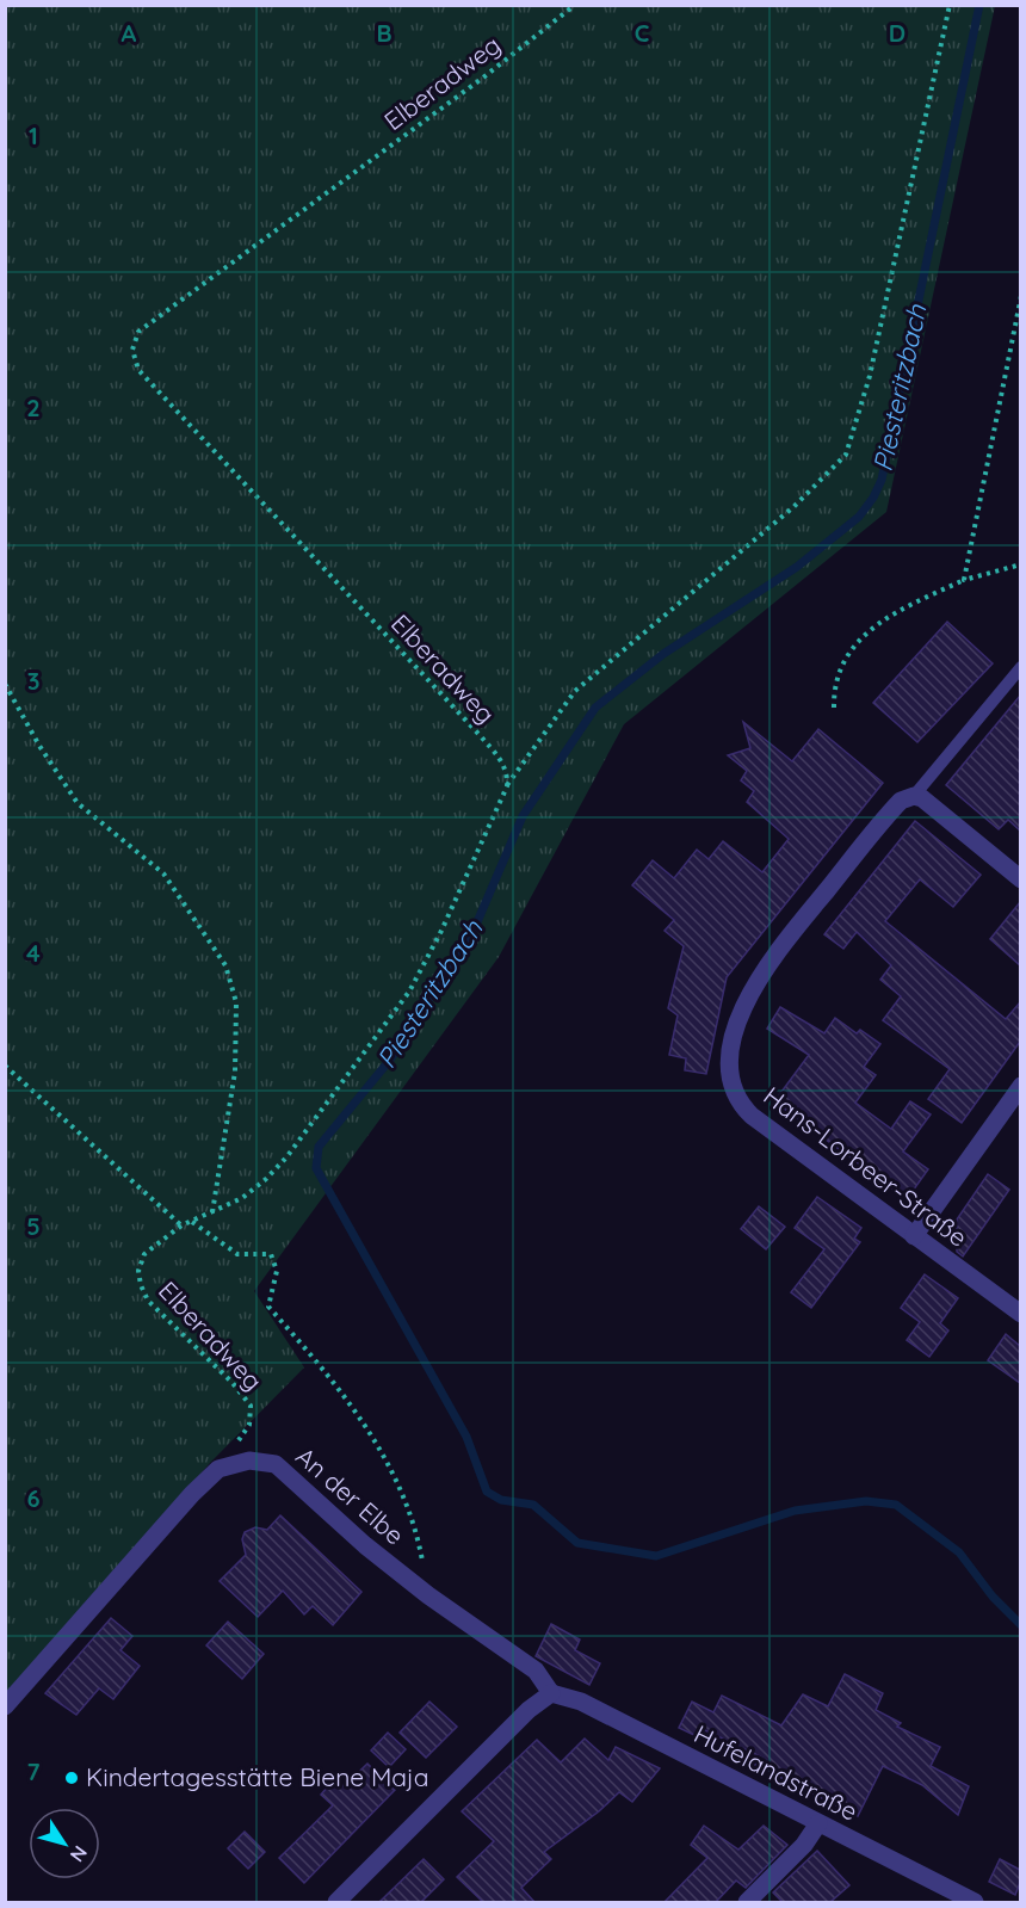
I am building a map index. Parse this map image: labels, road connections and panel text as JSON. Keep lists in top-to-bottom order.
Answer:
{
  "streets": {
    "street": ["Hans-Lorbeer-Straße", "An der Elbe", "Hufelandstraße"],
    "path": ["Elberadweg"]
  },
  "crossings": [
    ["Elberadweg", "An der Elbe"],
    ["An der Elbe", "Hufelandstraße"]
  ],
  "water": ["Piesteritzbach"],
  "places": ["Kindertagesstätte Biene Maja"],
  "north": "bottom right",
  "grid": {
    "columns": [
      "A",
      "B",
      "C",
      "D"
    ],
    "rows": [
      "1",
      "2",
      "3",
      "4",
      "5",
      "6",
      "7"
    ]
  }
}
